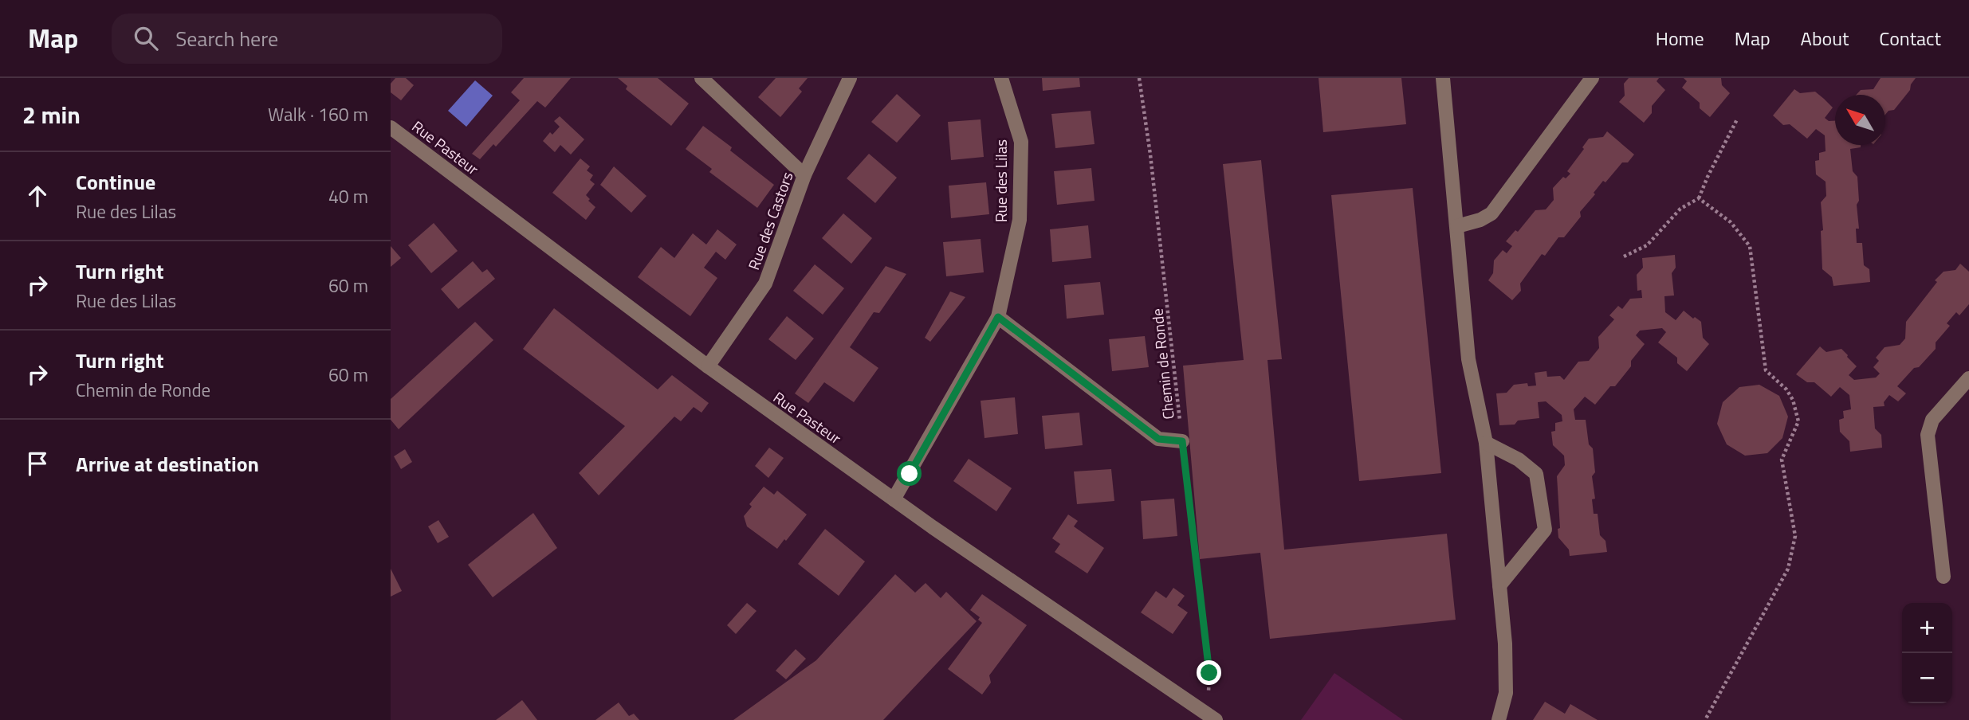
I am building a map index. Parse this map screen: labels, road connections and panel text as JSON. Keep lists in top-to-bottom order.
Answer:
{
  "streets": {
    "street": ["Rue Pasteur", "Rue des Lilas", "Rue des Castors"],
    "path": ["Chemin de Ronde"]
  },
  "crossings": [
    ["Rue Pasteur", "Rue des Lilas"],
    ["Rue Pasteur", "Rue des Castors"],
    ["Rue Pasteur", "Chemin de Ronde"]
  ],
  "north": "top left",
  "page": {
    "header": "Map",
    "search": "Search here",
    "nav": [
      "Home",
      "Map",
      "About",
      "Contact"
    ],
    "heading": ["2 min", "Walk · 160 m"],
    "list": [
      ["Continue", "Rue des Lilas", "40 m"],
      ["Turn right", "Rue des Lilas", "60 m"],
      ["Turn right", "Chemin de Ronde", "60 m"],
      "Arrive at destination"
    ],
    "map_buttons": ["+", "−"]
  }
}
